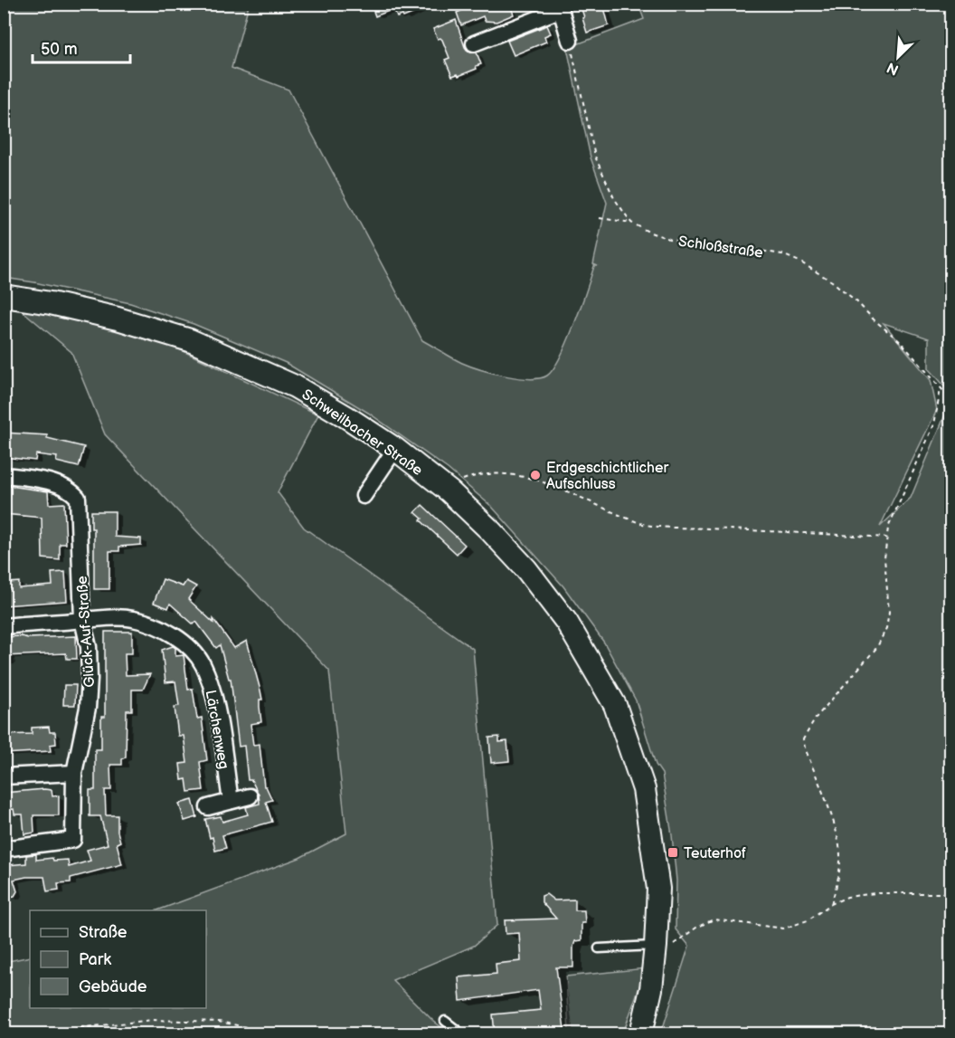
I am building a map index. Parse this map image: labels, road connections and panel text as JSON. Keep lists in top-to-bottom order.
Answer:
{
  "streets": {
    "main road": ["Schweilbacher Straße"],
    "street": ["Glück-Auf-Straße", "Lärchenweg"],
    "path": ["Schloßstraße"]
  },
  "crossings": [
    ["Glück-Auf-Straße", "Lärchenweg"]
  ],
  "places": {
    "other": ["Erdgeschichtlicher Aufschluss"],
    "transit": ["Teuterhof"]
  },
  "legend": ["Straße", "Park", "Gebäude"],
  "scale_bar": "50 m",
  "north": "bottom left"
}
